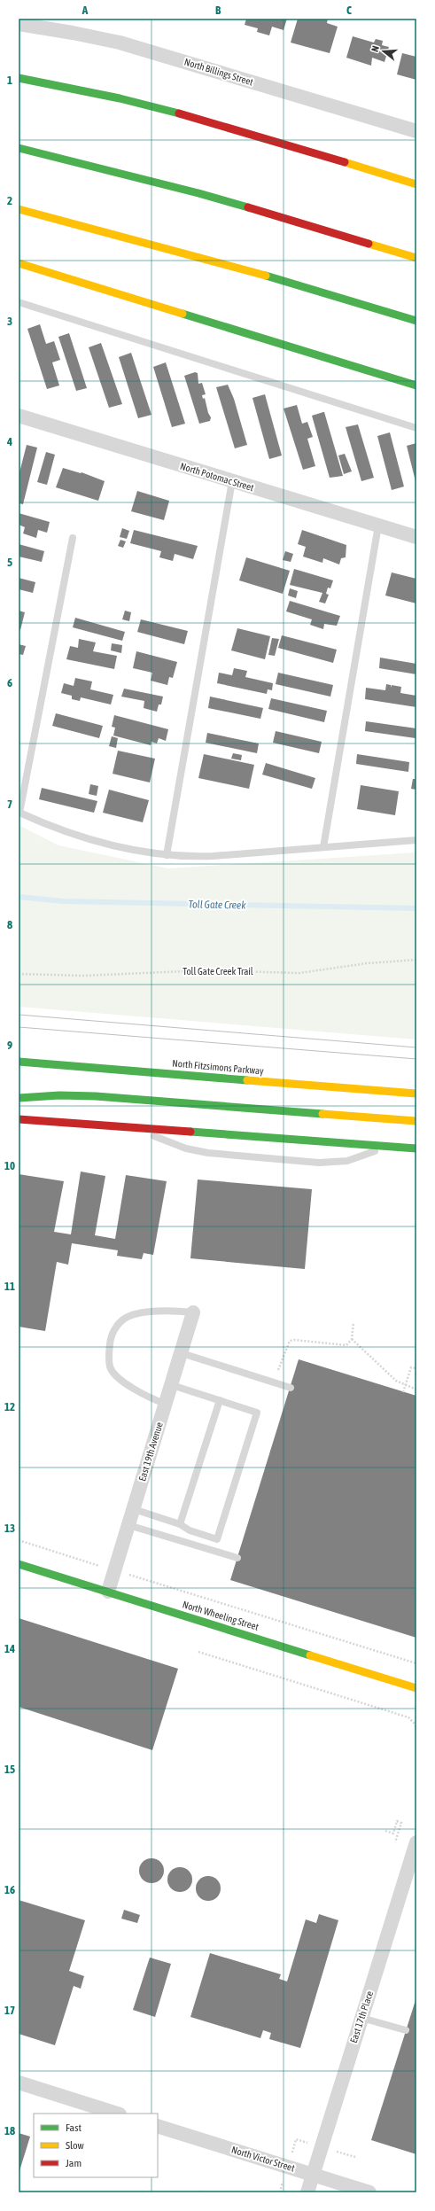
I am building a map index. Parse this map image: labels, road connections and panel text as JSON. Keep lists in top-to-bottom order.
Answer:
{
  "streets": {
    "main road": ["North Fitzsimons Parkway", "North Wheeling Street"],
    "street": [
      "North Billings Street",
      "North Potomac Street",
      "East 19th Avenue",
      "East 17th Place",
      "North Victor Street"
    ],
    "path": ["Toll Gate Creek Trail"]
  },
  "crossings": [
    ["East 19th Avenue", "North Wheeling Street"],
    ["East 17th Place", "North Victor Street"]
  ],
  "water": ["Toll Gate Creek"],
  "legend": ["Fast", "Slow", "Jam"],
  "north": "left",
  "grid": {
    "columns": ["A", "B", "C"],
    "rows": [
      "1",
      "2",
      "3",
      "4",
      "5",
      "6",
      "7",
      "8",
      "9",
      "10",
      "11",
      "12",
      "13",
      "14",
      "15",
      "16",
      "17",
      "18"
    ]
  }
}
